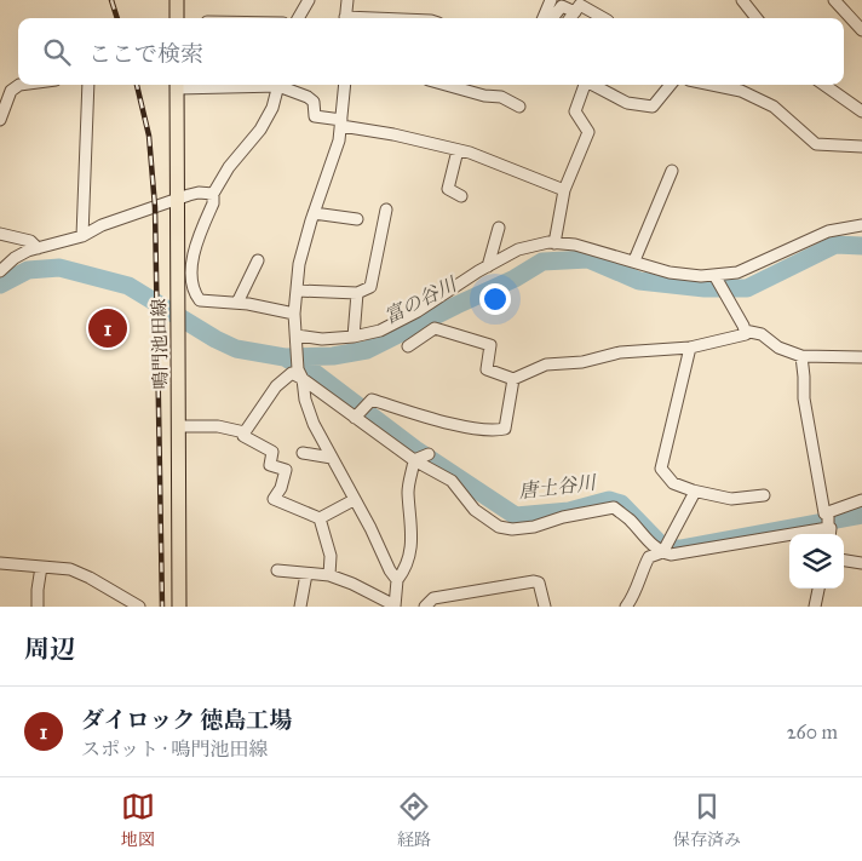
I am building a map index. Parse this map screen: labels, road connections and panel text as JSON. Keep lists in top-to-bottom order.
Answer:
{
  "streets": {
    "main road": ["鳴門池田線"]
  },
  "water": ["富の谷川", "唐土谷川"],
  "page": {
    "search": "ここで検索",
    "pins": "1",
    "heading": "周辺",
    "list": [
      {
        "mark": "1",
        "name": "ダイロック 徳島工場",
        "note": "スポット · 鳴門池田線",
        "value": "260 m"
      }
    ],
    "nav": ["地図", "経路", "保存済み"]
  }
}
